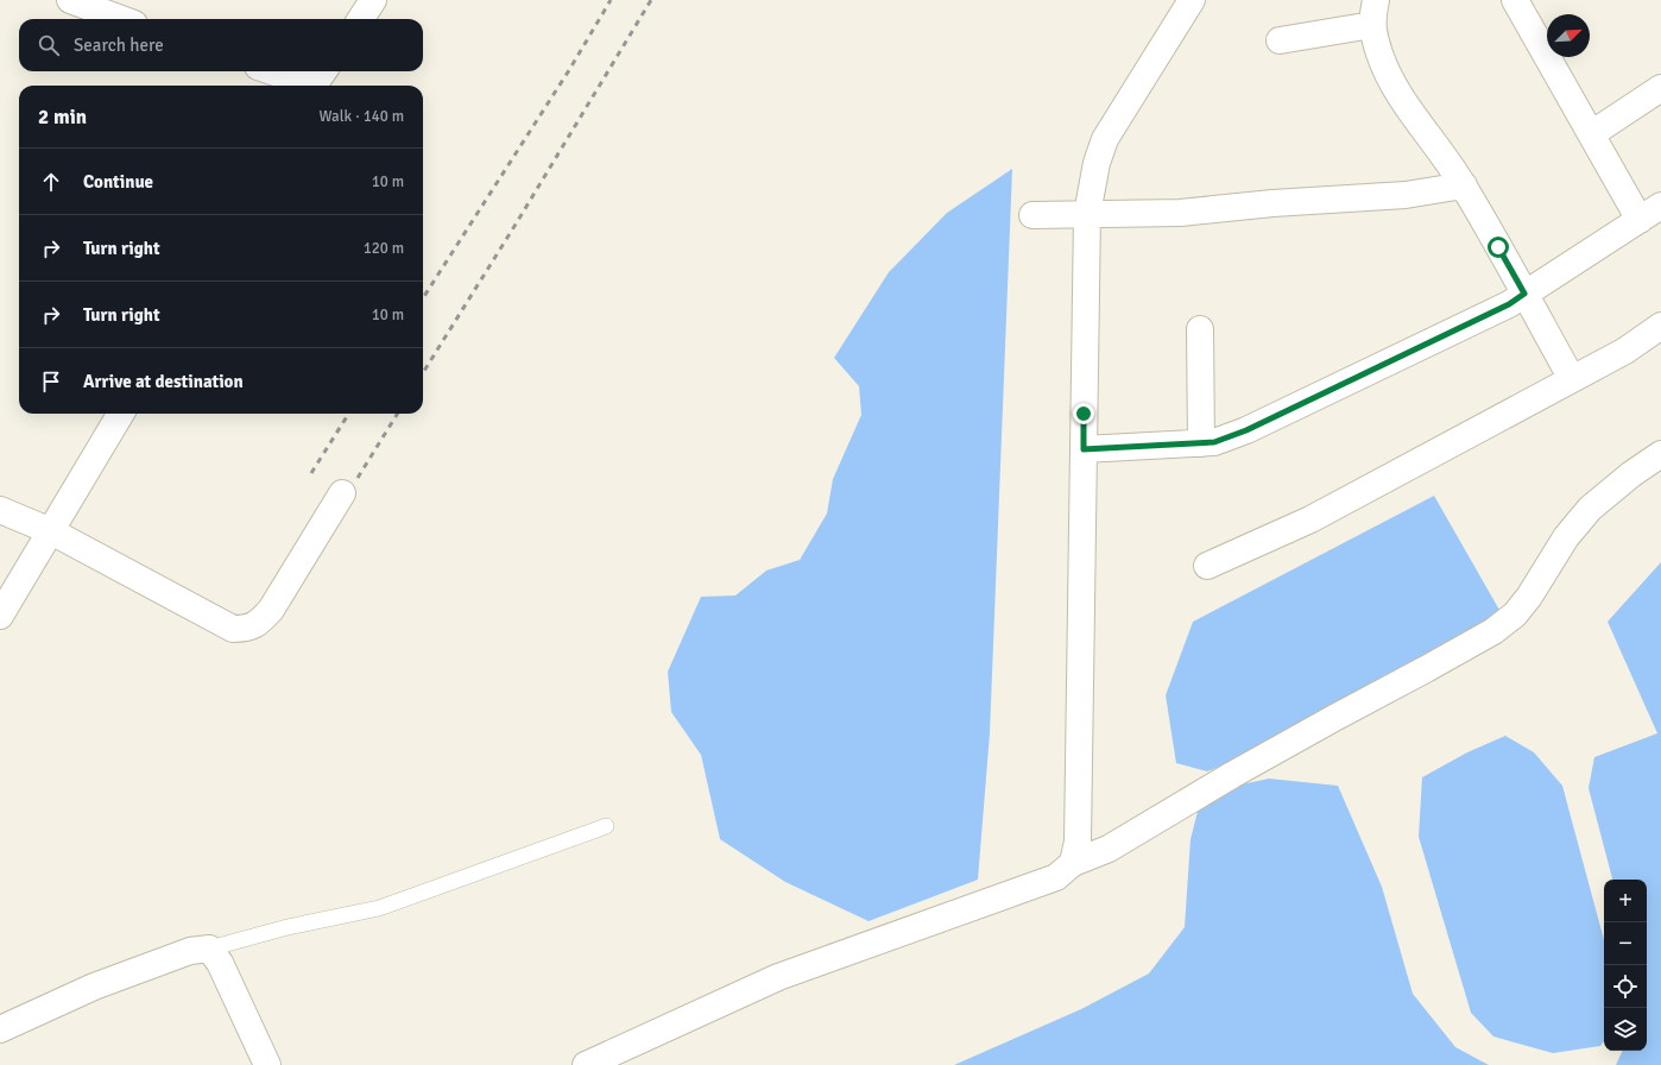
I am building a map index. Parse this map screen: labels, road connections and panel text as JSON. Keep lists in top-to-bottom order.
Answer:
{
  "north": "top right",
  "page": {
    "search": "Search here",
    "heading": ["2 min", "Walk · 140 m"],
    "list": [
      ["Continue", "10 m"],
      ["Turn right", "120 m"],
      ["Turn right", "10 m"],
      "Arrive at destination"
    ],
    "map_buttons": ["+", "−"]
  }
}
